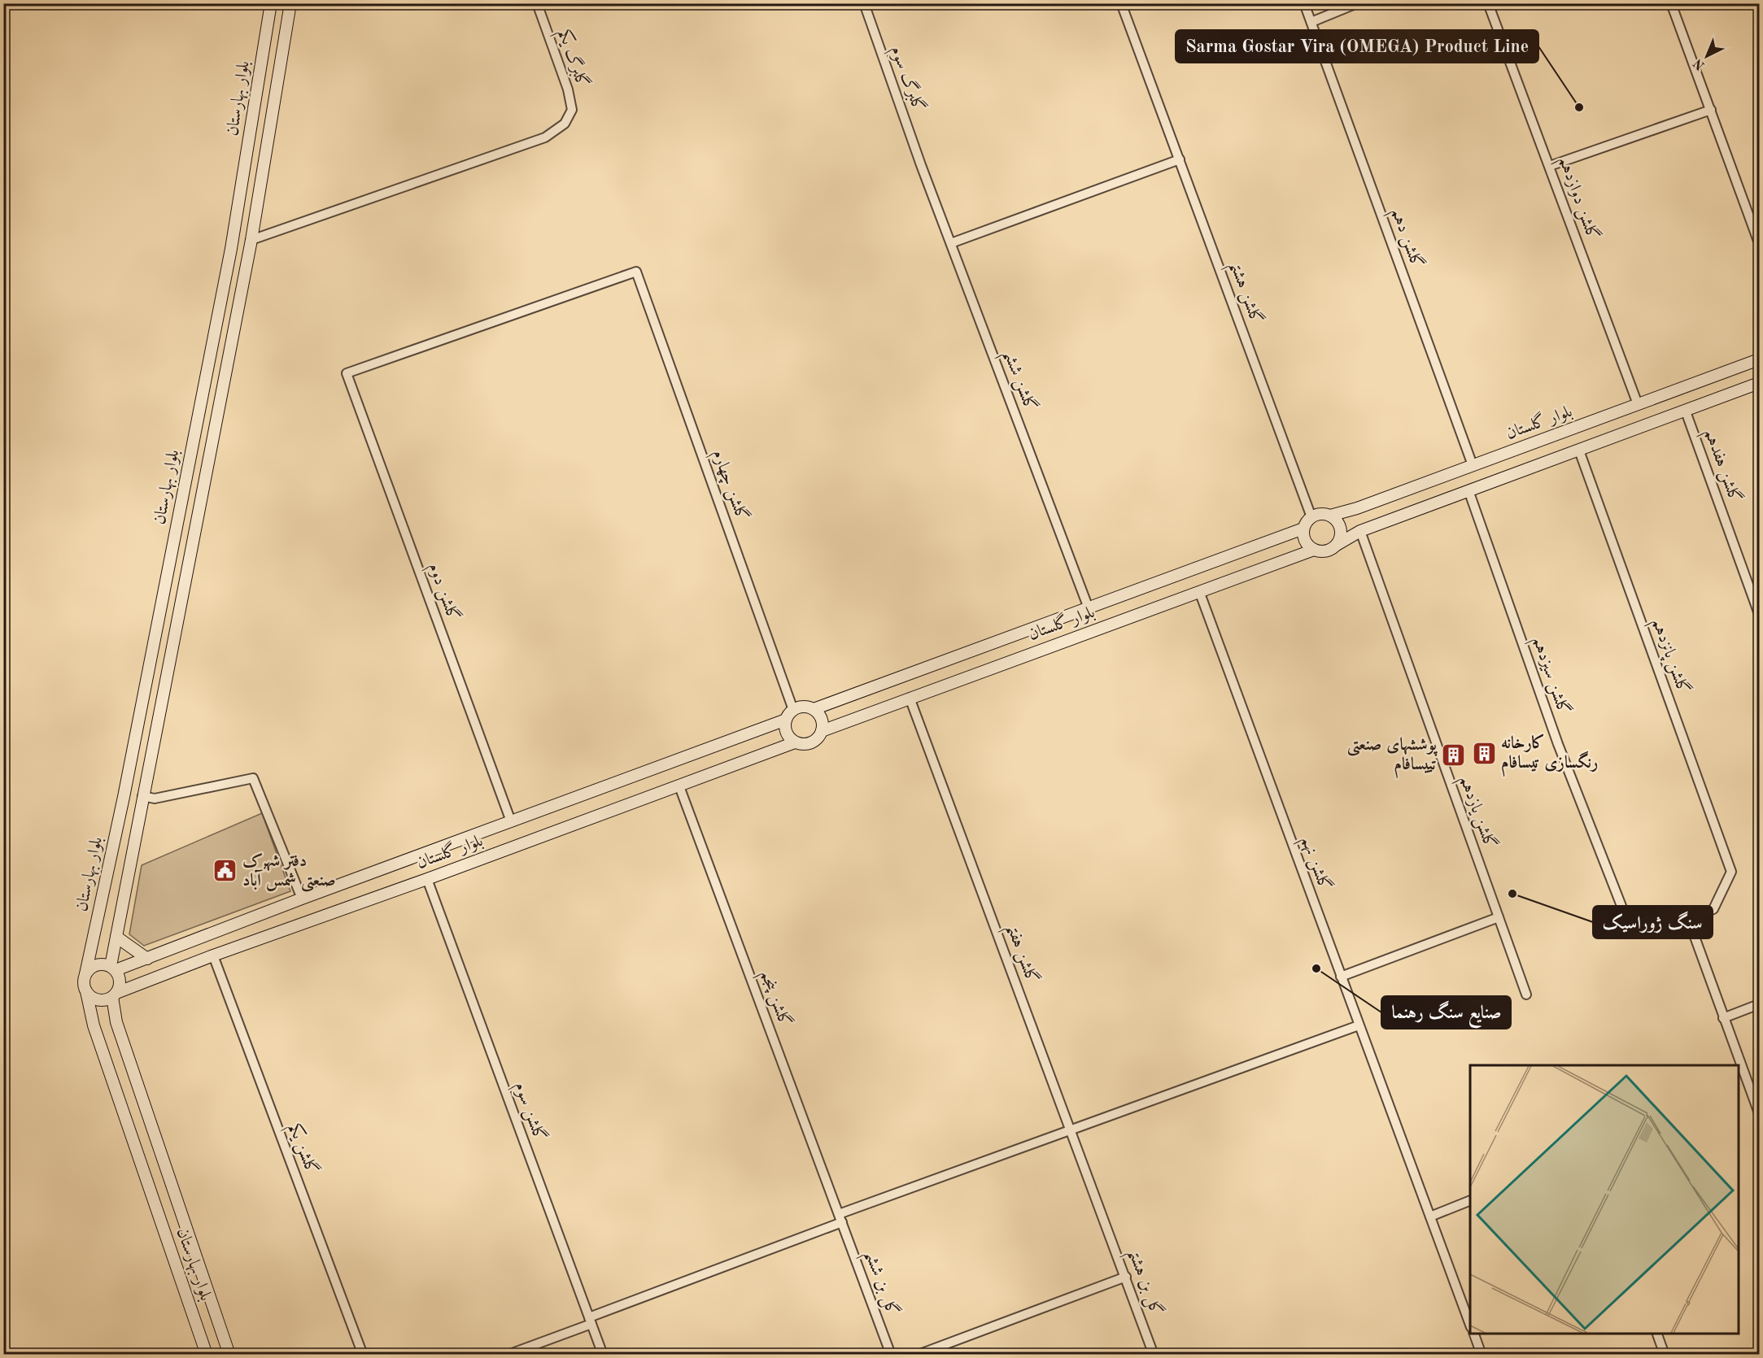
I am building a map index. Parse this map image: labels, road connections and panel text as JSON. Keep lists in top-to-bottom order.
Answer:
{
  "streets": {
    "street": [
      "گلبرگ یکم",
      "گلبرگ سوم",
      "بلوار بهارستان",
      "گلشن دوازدهم",
      "گلشن دهم",
      "گلشن هشتم",
      "گلشن ششم",
      "بلوار گلستان",
      "گلشن هفدهم",
      "گلشن چهارم",
      "گلشن دوم",
      "گلشن پانزدهم",
      "گلشن سیزدهم",
      "گلشن یازدهم",
      "گلشن نهم",
      "گلشن هفتم",
      "گلشن پنجم",
      "گلشن سوم",
      "گلشن یکم",
      "گل بن هشتم",
      "گل بن ششم"
    ]
  },
  "crossings": [
    ["گلبرگ یکم", "بلوار بهارستان"],
    ["گلبرگ سوم", "گلشن ششم"],
    ["بلوار بهارستان", "بلوار گلستان"],
    ["گلشن دوازدهم", "بلوار گلستان"],
    ["گلشن دهم", "بلوار گلستان"],
    ["گلشن هشتم", "بلوار گلستان"],
    ["گلشن ششم", "بلوار گلستان"],
    ["بلوار گلستان", "گلشن چهارم"],
    ["بلوار گلستان", "گلشن دوم"],
    ["بلوار گلستان", "گلشن نهم"],
    ["بلوار گلستان", "گلشن هفتم"],
    ["بلوار گلستان", "گلشن پنجم"],
    ["بلوار گلستان", "گلشن سوم"],
    ["بلوار گلستان", "گلشن یکم"],
    ["گلشن چهارم", "گلشن دوم"],
    ["گلشن پانزدهم", "گلشن سیزدهم"],
    ["گلشن هفتم", "گل بن هشتم"],
    ["گلشن پنجم", "گل بن ششم"]
  ],
  "places": {
    "other": ["Sarma Gostar Vira (OMEGA) Product Line", "سنگ ژوراسیک", "صنایع سنگ رهنما"],
    "building": ["کارخانه رنگسازی تیسافام", "پوششهای صنعتی تییسافام"],
    "public building": ["دفتر شهرک صنعتی شمس آباد"]
  },
  "north": "bottom left"
}
